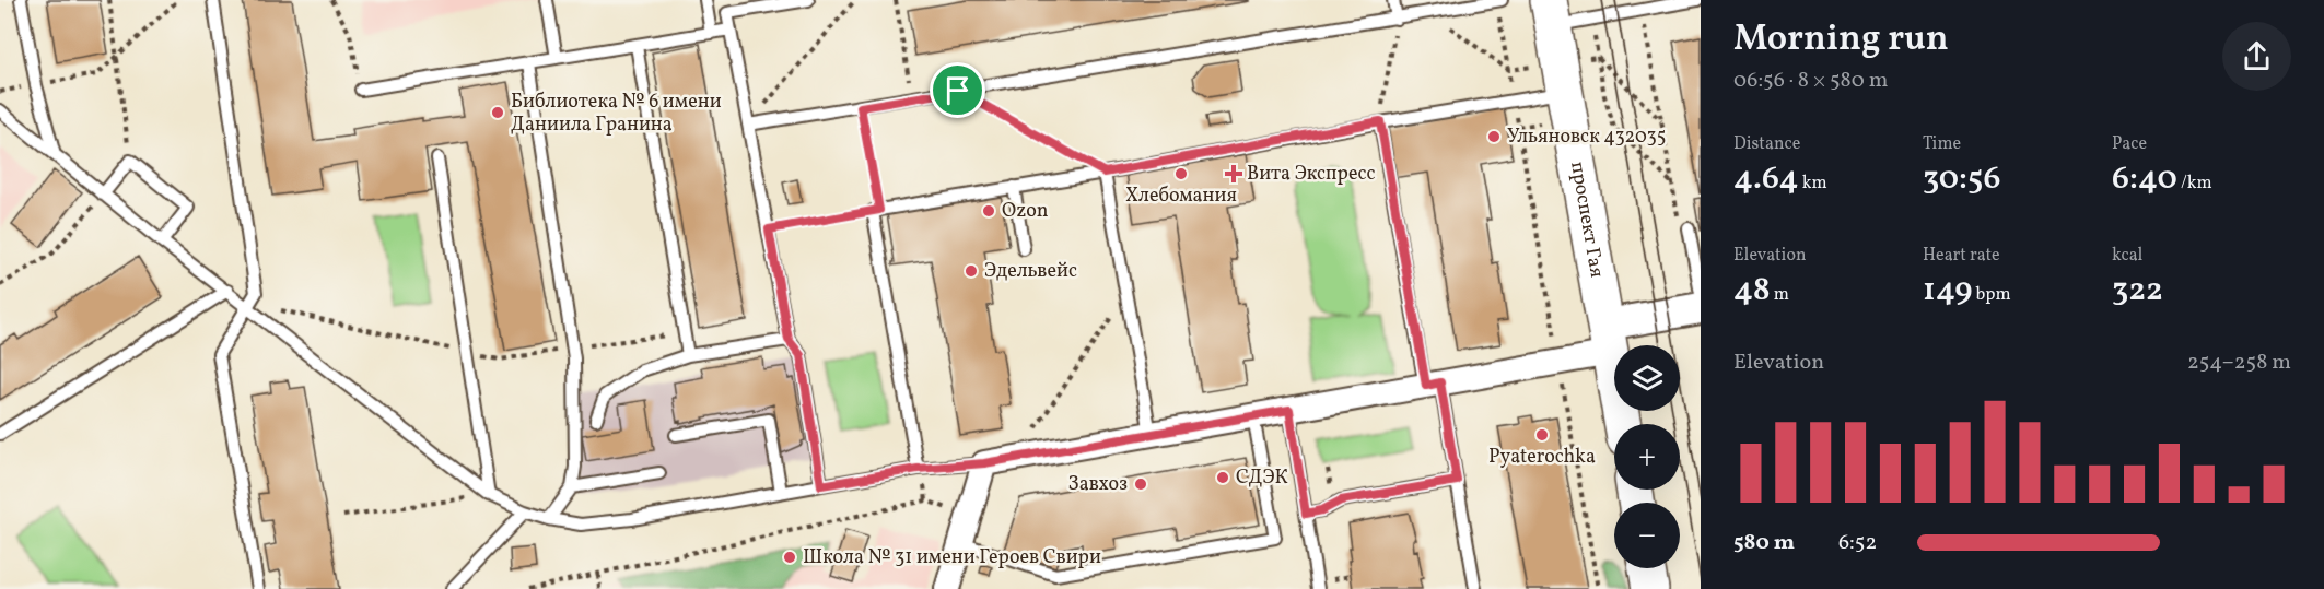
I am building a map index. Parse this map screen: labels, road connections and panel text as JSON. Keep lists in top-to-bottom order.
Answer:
{
  "streets": {
    "main road": ["проспект Гая"]
  },
  "places": {
    "other": [
      "Библиотека № 6 имени Даниила Гранина",
      "Ульяновск 432035",
      "Хлебомания",
      "Ozon",
      "Эдельвейс",
      "Pyaterochka",
      "СДЭК",
      "Завхоз",
      "Школа № 31 имени Героев Свири"
    ],
    "health": ["Вита Экспресс"]
  },
  "page": {
    "heading": ["Morning run", "06:56 · 8 × 580 m"],
    "stats": [
      ["Distance", "4.64 km"],
      ["Time", "30:56"],
      ["Pace", "6:40 /km"],
      ["Elevation", "48 m"],
      ["Heart rate", "149 bpm"],
      ["kcal", "322"]
    ],
    "chart": ["Elevation", "254–258 m"],
    "map_buttons": ["+", "−"],
    "list": [
      {
        "name": "580 m",
        "note": "6:52"
      }
    ]
  }
}
